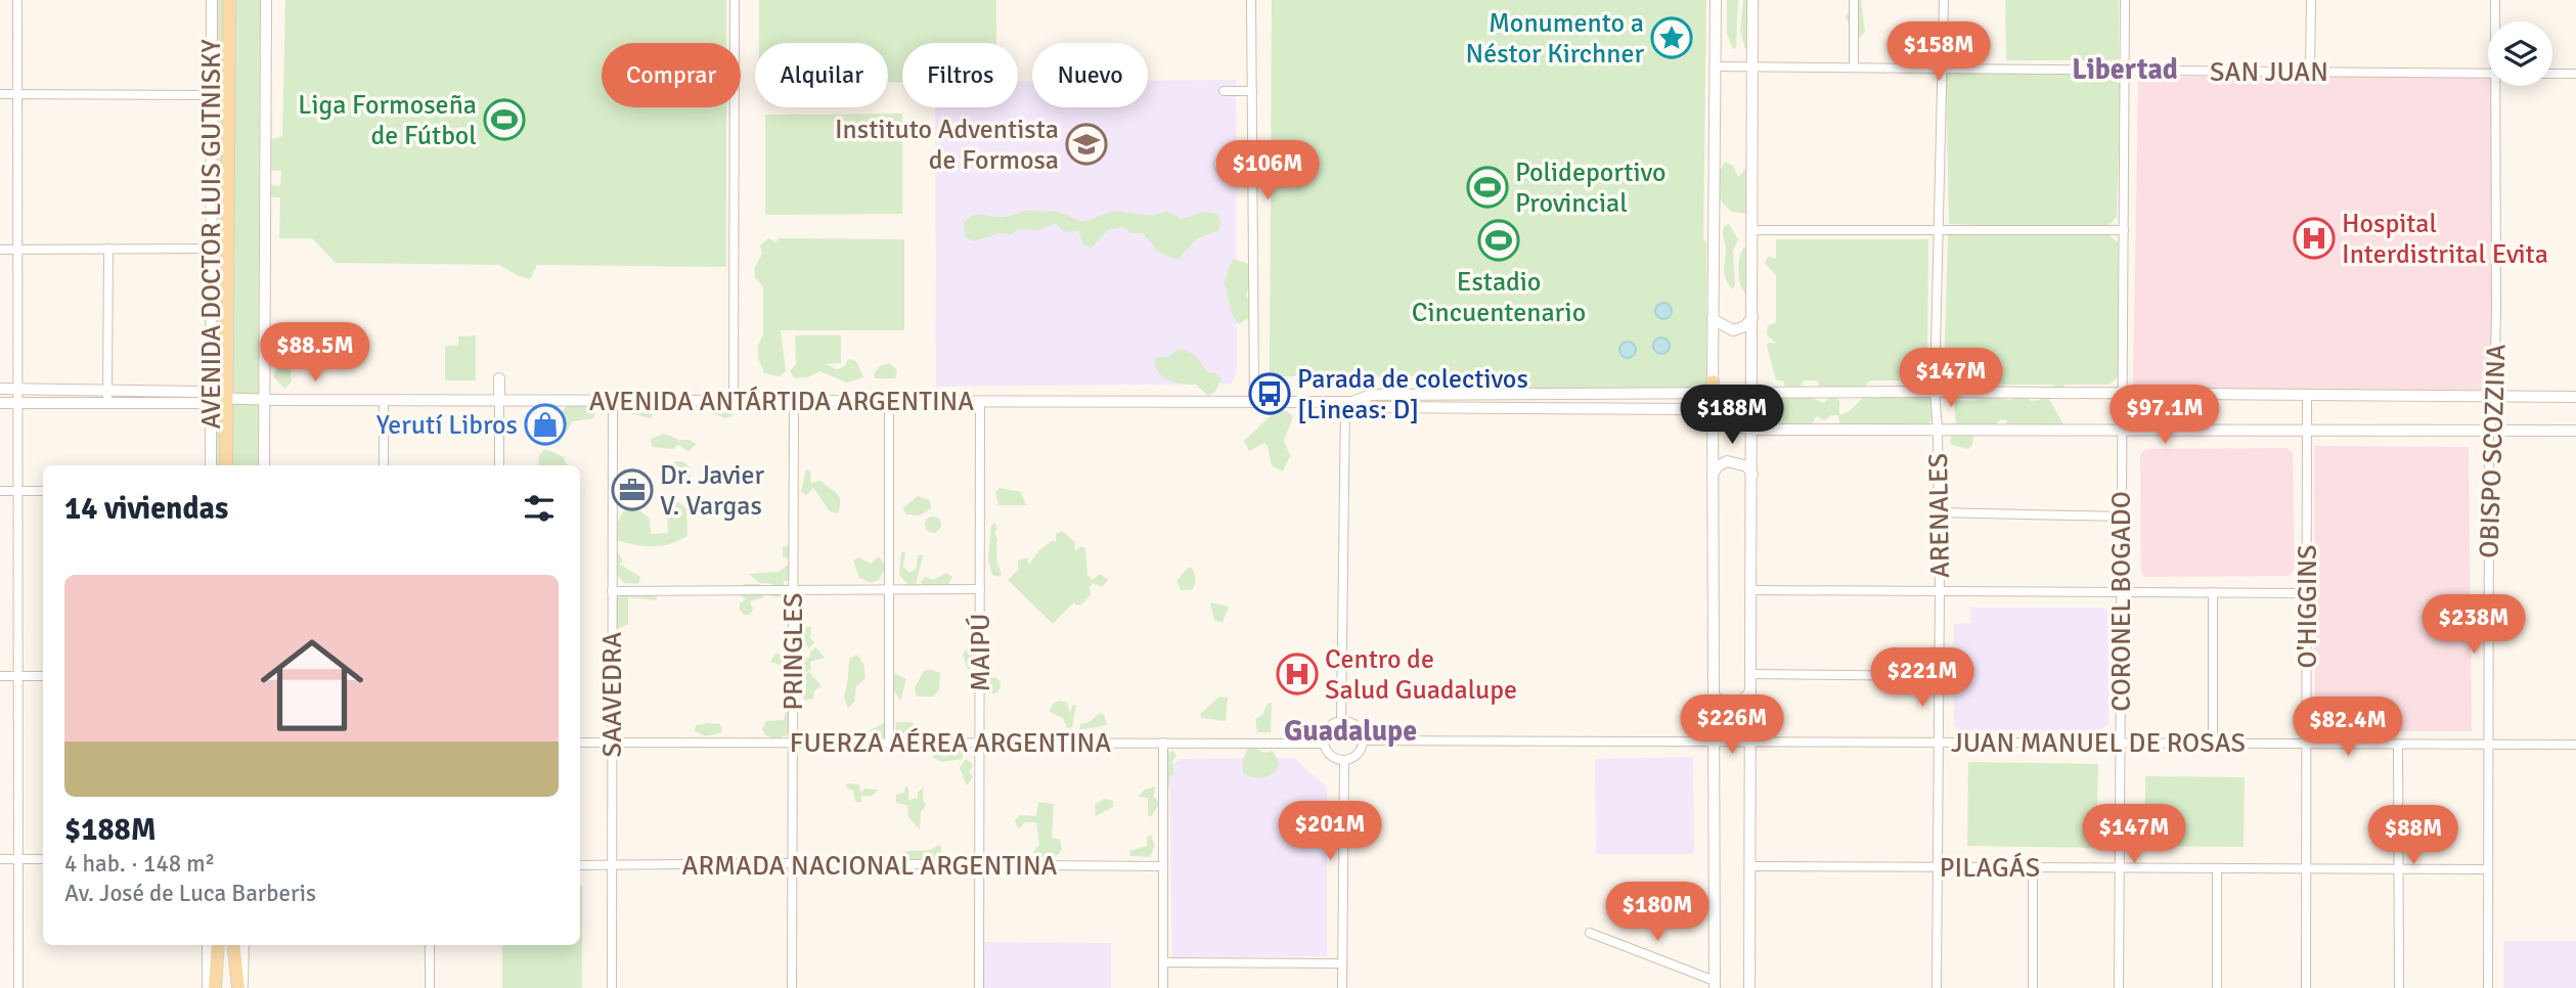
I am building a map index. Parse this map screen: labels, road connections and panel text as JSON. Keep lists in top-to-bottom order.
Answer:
{
  "streets": {
    "main road": ["AVENIDA DOCTOR LUIS GUTNISKY", "AVENIDA ANTÁRTIDA ARGENTINA"],
    "street": [
      "SAN JUAN",
      "OBISPO SCOZZINA",
      "ARENALES",
      "CORONEL BOGADO",
      "O'HIGGINS",
      "PRINGLES",
      "MAIPÚ",
      "SAAVEDRA",
      "FUERZA AÉREA ARGENTINA",
      "JUAN MANUEL DE ROSAS",
      "ARMADA NACIONAL ARGENTINA",
      "PILAGÁS"
    ]
  },
  "crossings": [
    ["SAN JUAN", "ARENALES"],
    ["SAN JUAN", "CORONEL BOGADO"],
    ["AVENIDA DOCTOR LUIS GUTNISKY", "AVENIDA ANTÁRTIDA ARGENTINA"],
    ["AVENIDA ANTÁRTIDA ARGENTINA", "OBISPO SCOZZINA"],
    ["AVENIDA ANTÁRTIDA ARGENTINA", "ARENALES"],
    ["AVENIDA ANTÁRTIDA ARGENTINA", "CORONEL BOGADO"],
    ["AVENIDA ANTÁRTIDA ARGENTINA", "O'HIGGINS"],
    ["AVENIDA ANTÁRTIDA ARGENTINA", "PRINGLES"],
    ["AVENIDA ANTÁRTIDA ARGENTINA", "MAIPÚ"],
    ["AVENIDA ANTÁRTIDA ARGENTINA", "SAAVEDRA"],
    ["OBISPO SCOZZINA", "JUAN MANUEL DE ROSAS"],
    ["OBISPO SCOZZINA", "PILAGÁS"],
    ["ARENALES", "JUAN MANUEL DE ROSAS"],
    ["ARENALES", "PILAGÁS"],
    ["CORONEL BOGADO", "JUAN MANUEL DE ROSAS"],
    ["CORONEL BOGADO", "PILAGÁS"],
    ["O'HIGGINS", "JUAN MANUEL DE ROSAS"],
    ["O'HIGGINS", "PILAGÁS"],
    ["PRINGLES", "FUERZA AÉREA ARGENTINA"],
    ["PRINGLES", "ARMADA NACIONAL ARGENTINA"],
    ["MAIPÚ", "FUERZA AÉREA ARGENTINA"],
    ["MAIPÚ", "ARMADA NACIONAL ARGENTINA"],
    ["SAAVEDRA", "FUERZA AÉREA ARGENTINA"],
    ["SAAVEDRA", "ARMADA NACIONAL ARGENTINA"]
  ],
  "districts": ["Libertad", "Guadalupe"],
  "places": {
    "place": ["Monumento a Néstor Kirchner"],
    "sports": ["Liga Formoseña de Fútbol", "Polideportivo Provincial", "Estadio Cincuentenario"],
    "school or university": ["Instituto Adventista de Formosa"],
    "hospital": ["Hospital Interdistrital Evita", "Centro de Salud Guadalupe"],
    "bus stop": ["Parada de colectivos [Lineas: D]"],
    "shop": ["Yerutí Libros"],
    "office": ["Dr. Javier V. Vargas"]
  },
  "page": {
    "price": [
      "$158M",
      "$106M",
      "$88.5M",
      "$147M",
      "$188M",
      "$97.1M",
      "$238M",
      "$221M",
      "$226M",
      "$82.4M",
      "$201M",
      "$147M",
      "$88M",
      "$180M"
    ],
    "chip": [
      "Comprar",
      "Alquilar",
      "Filtros",
      "Nuevo"
    ],
    "heading": "14 viviendas",
    "list": [
      {
        "name": "$188M",
        "note": "4 hab. · 148 m² · Av. José de Luca Barberis"
      }
    ]
  }
}
